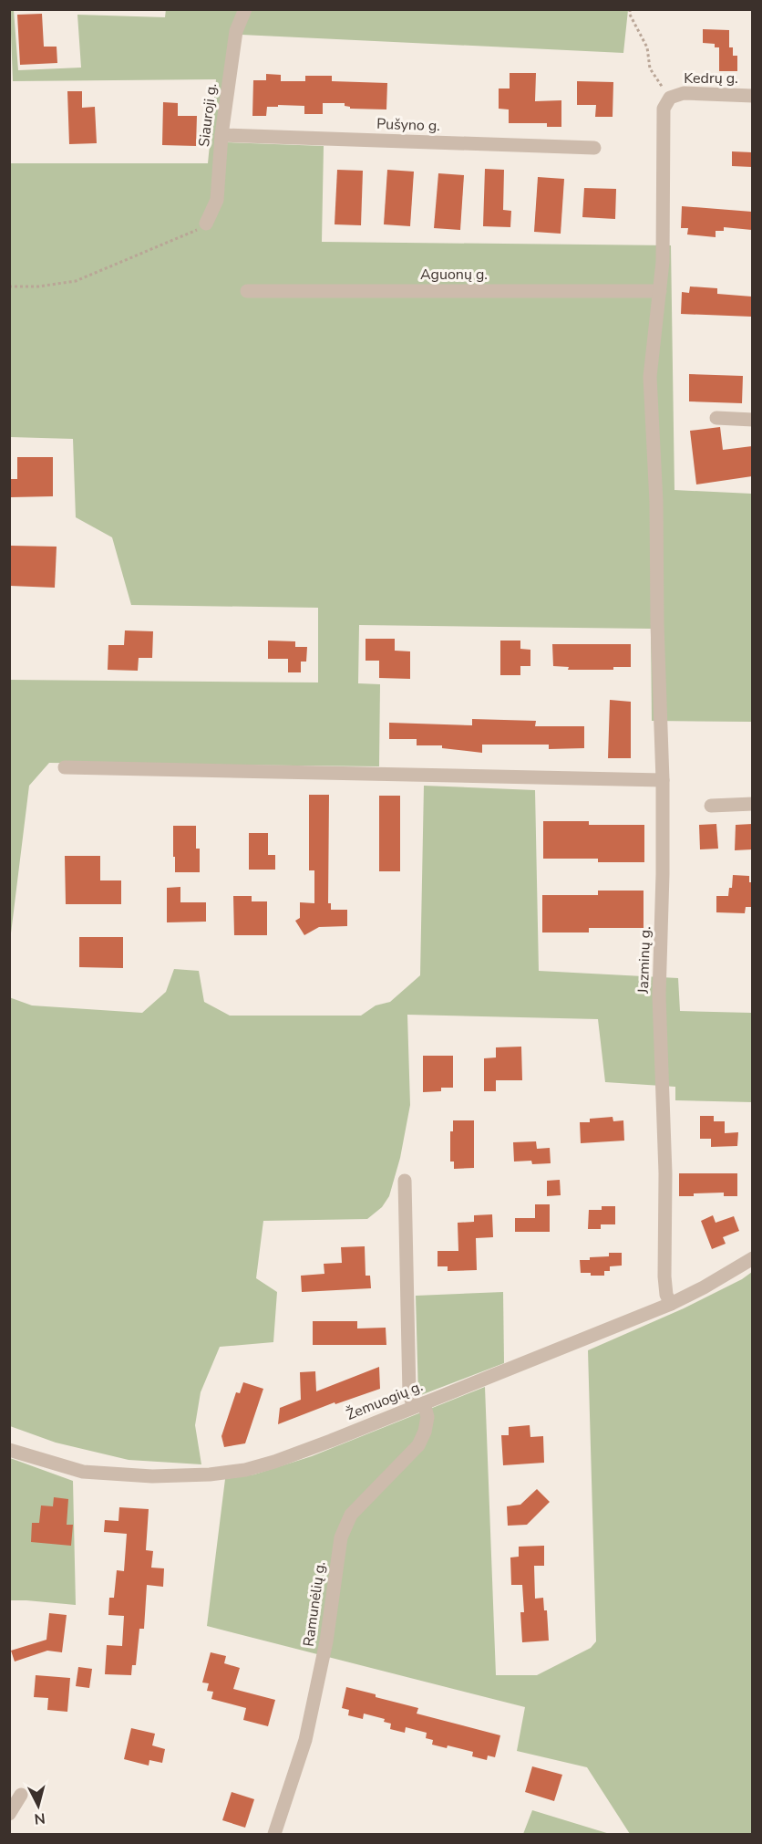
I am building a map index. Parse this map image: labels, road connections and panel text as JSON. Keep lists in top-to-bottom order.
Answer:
{
  "streets": {
    "street": [
      "Kedrų g.",
      "Siauroji g.",
      "Pušyno g.",
      "Aguonų g.",
      "Jazminų g.",
      "Žemuogių g.",
      "Ramunėlių g."
    ]
  },
  "crossings": [
    ["Kedrų g.", "Jazminų g."],
    ["Siauroji g.", "Pušyno g."],
    ["Aguonų g.", "Jazminų g."],
    ["Jazminų g.", "Žemuogių g."],
    ["Žemuogių g.", "Ramunėlių g."]
  ],
  "north": "bottom"
}
